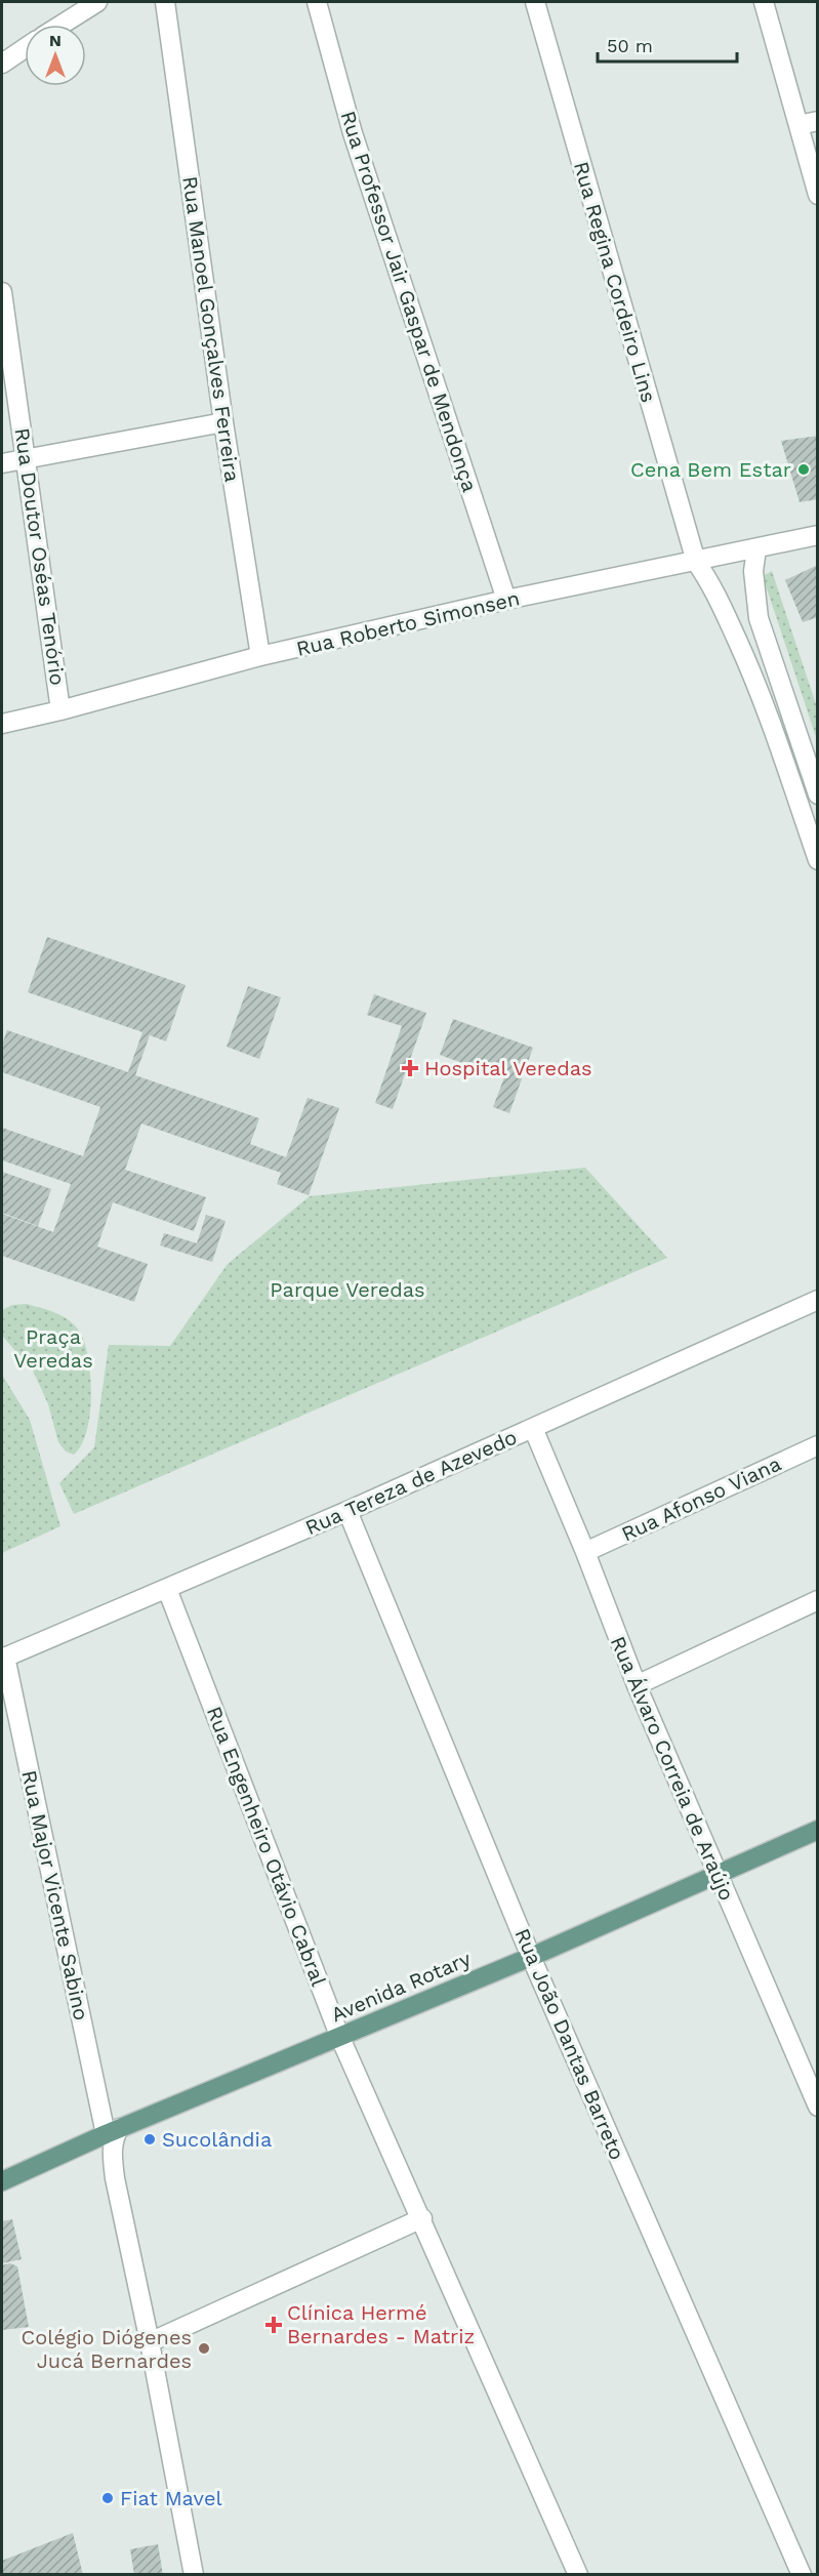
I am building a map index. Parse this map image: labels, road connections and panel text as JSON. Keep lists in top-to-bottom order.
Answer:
{
  "streets": {
    "main road": ["Avenida Rotary"],
    "street": [
      "Rua Regina Cordeiro Lins",
      "Rua Professor Jair Gaspar de Mendonça",
      "Rua Manoel Gonçalves Ferreira",
      "Rua Doutor Oséas Tenório",
      "Rua Roberto Simonsen",
      "Rua Tereza de Azevedo",
      "Rua Afonso Viana",
      "Rua Álvaro Correia de Araújo",
      "Rua Engenheiro Otávio Cabral",
      "Rua Major Vicente Sabino",
      "Rua João Dantas Barreto"
    ]
  },
  "crossings": [
    ["Rua Regina Cordeiro Lins", "Rua Roberto Simonsen"],
    ["Rua Professor Jair Gaspar de Mendonça", "Rua Roberto Simonsen"],
    ["Rua Manoel Gonçalves Ferreira", "Rua Roberto Simonsen"],
    ["Rua Doutor Oséas Tenório", "Rua Roberto Simonsen"],
    ["Rua Tereza de Azevedo", "Rua Álvaro Correia de Araújo"],
    ["Rua Tereza de Azevedo", "Rua Engenheiro Otávio Cabral"],
    ["Rua Tereza de Azevedo", "Rua Major Vicente Sabino"],
    ["Rua Tereza de Azevedo", "Rua João Dantas Barreto"],
    ["Rua Afonso Viana", "Rua Álvaro Correia de Araújo"],
    ["Rua Álvaro Correia de Araújo", "Avenida Rotary"],
    ["Rua Engenheiro Otávio Cabral", "Avenida Rotary"],
    ["Rua Major Vicente Sabino", "Avenida Rotary"],
    ["Avenida Rotary", "Rua João Dantas Barreto"]
  ],
  "parks": ["Parque Veredas", "Praça Veredas"],
  "places": {
    "other": [
      "Cena Bem Estar",
      "Sucolândia",
      "Colégio Diógenes Jucá Bernardes",
      "Fiat Mavel"
    ],
    "health": ["Hospital Veredas", "Clínica Hermé Bernardes - Matriz"]
  },
  "scale_bar": "50 m",
  "north": "top"
}
